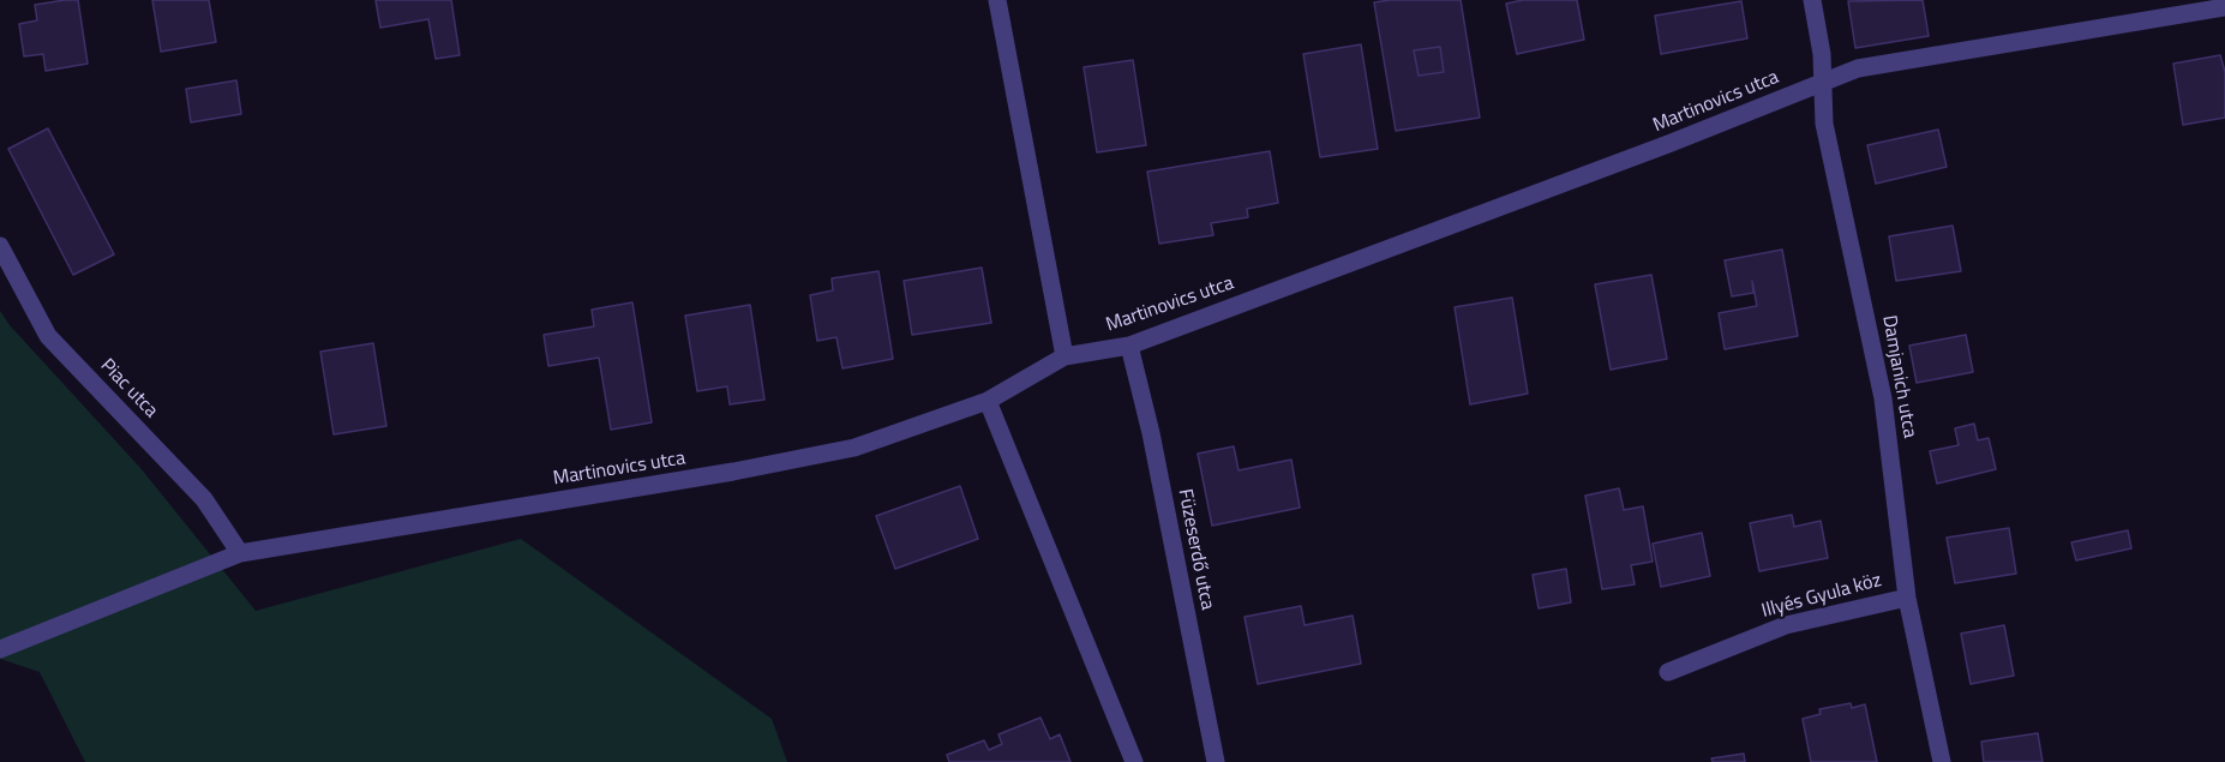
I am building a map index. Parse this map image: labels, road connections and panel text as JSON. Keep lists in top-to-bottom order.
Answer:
{
  "streets": {
    "street": [
      "Martinovics utca",
      "Damjanich utca",
      "Piac utca",
      "Füzeserdő utca",
      "Illyés Gyula köz"
    ]
  },
  "crossings": [
    ["Martinovics utca", "Damjanich utca"],
    ["Martinovics utca", "Piac utca"],
    ["Martinovics utca", "Füzeserdő utca"],
    ["Damjanich utca", "Illyés Gyula köz"]
  ]
}
